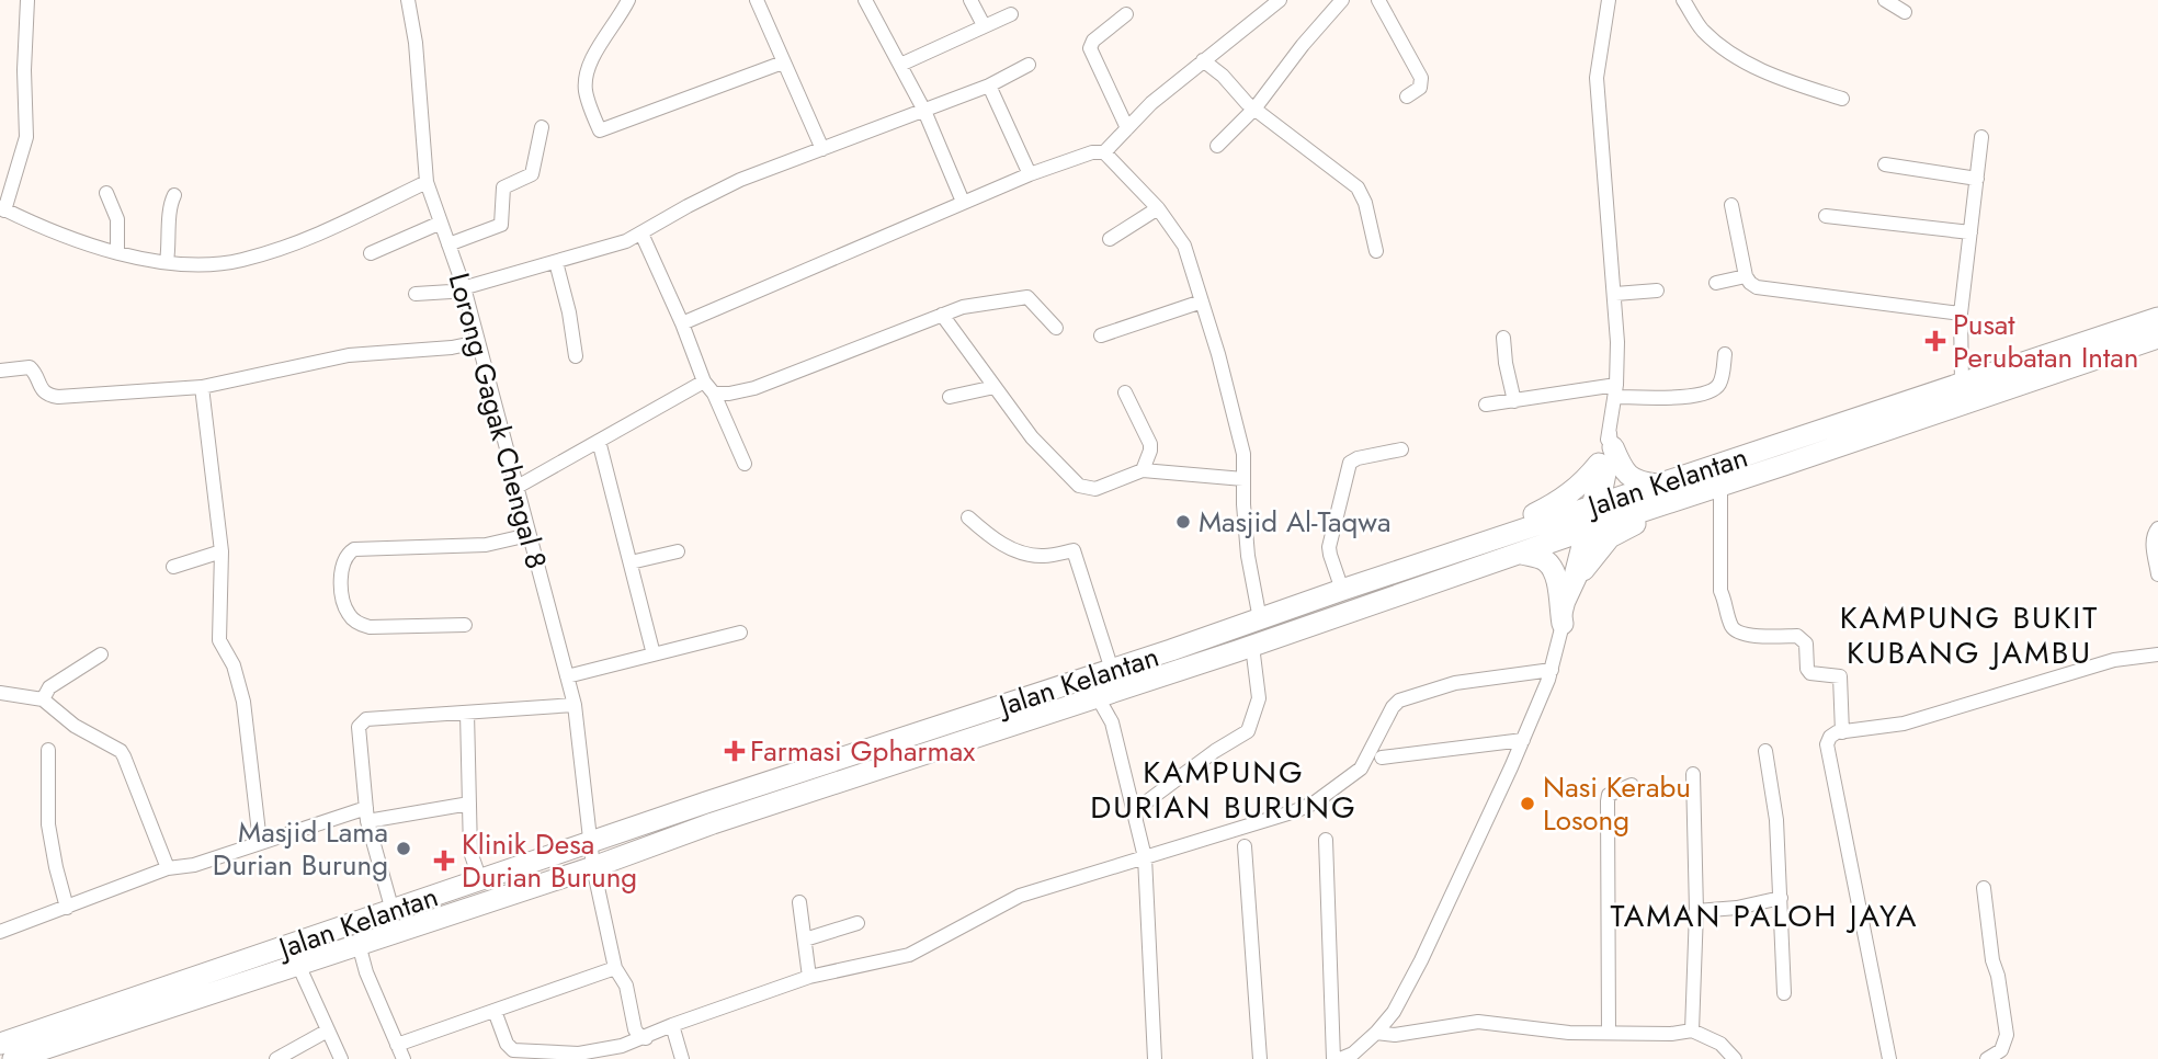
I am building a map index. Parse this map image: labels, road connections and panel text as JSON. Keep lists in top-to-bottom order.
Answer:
{
  "streets": {
    "highway": ["Jalan Kelantan"],
    "street": ["Lorong Gagak Chengal 8"]
  },
  "crossings": [
    ["Lorong Gagak Chengal 8", "Jalan Kelantan"]
  ],
  "districts": ["KAMPUNG BUKIT KUBANG JAMBU", "KAMPUNG DURIAN BURUNG", "TAMAN PALOH JAYA"],
  "places": {
    "health": ["Pusat Perubatan Intan", "Farmasi Gpharmax", "Klinik Desa Durian Burung"],
    "other": ["Masjid Al-Taqwa", "Nasi Kerabu Losong", "Masjid Lama Durian Burung"]
  }
}
